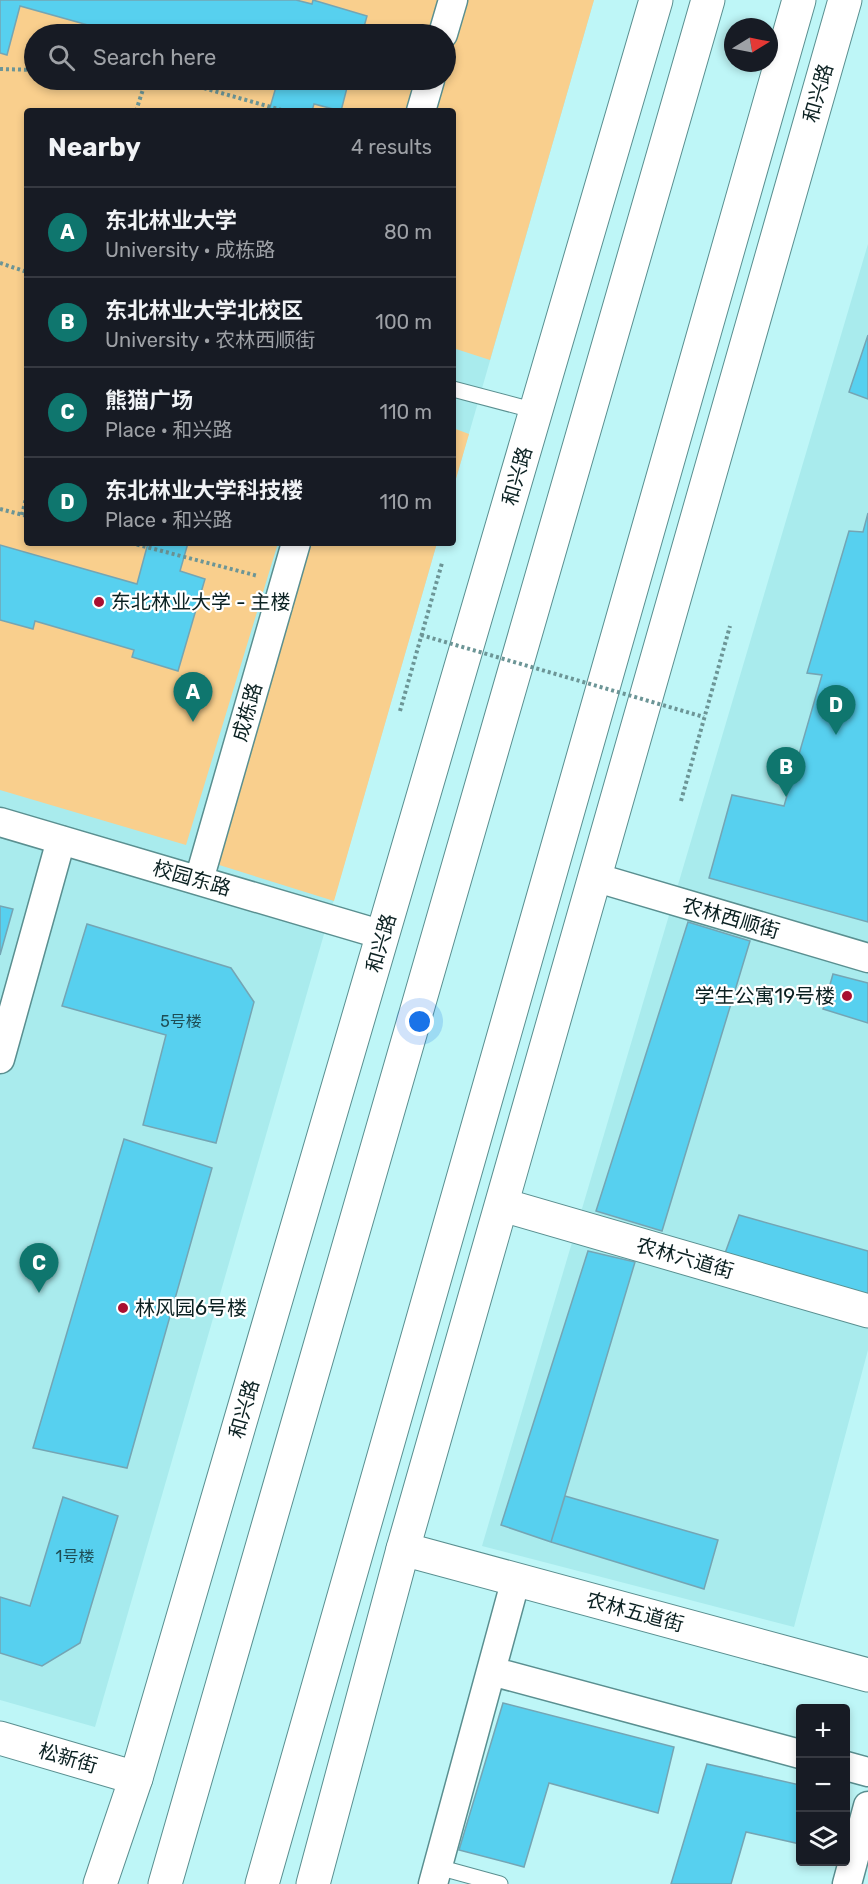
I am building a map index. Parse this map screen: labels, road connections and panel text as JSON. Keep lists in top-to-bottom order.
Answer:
{
  "streets": {
    "main road": [
      "和兴路",
      "农林六道街",
      "农林五道街",
      "松新街"
    ],
    "street": ["成栋路", "校园东路", "农林西顺街"]
  },
  "crossings": [
    ["和兴路", "校园东路"],
    ["和兴路", "农林西顺街"],
    ["和兴路", "农林六道街"],
    ["和兴路", "农林五道街"],
    ["和兴路", "松新街"],
    ["成栋路", "校园东路"]
  ],
  "places": ["东北林业大学 - 主楼", "学生公寓19号楼", "林风园6号楼"],
  "house_numbers": ["5号楼", "1号楼"],
  "north": "right",
  "page": {
    "search": "Search here",
    "heading": ["Nearby", "4 results"],
    "list": [
      {
        "mark": "A",
        "name": "东北林业大学",
        "note": "University · 成栋路",
        "value": "80 m"
      },
      {
        "mark": "B",
        "name": "东北林业大学北校区",
        "note": "University · 农林西顺街",
        "value": "100 m"
      },
      {
        "mark": "C",
        "name": "熊猫广场",
        "note": "Place · 和兴路",
        "value": "110 m"
      },
      {
        "mark": "D",
        "name": "东北林业大学科技楼",
        "note": "Place · 和兴路",
        "value": "110 m"
      }
    ],
    "pins": [
      "A",
      "D",
      "B",
      "C"
    ],
    "map_buttons": ["+", "−"]
  }
}
